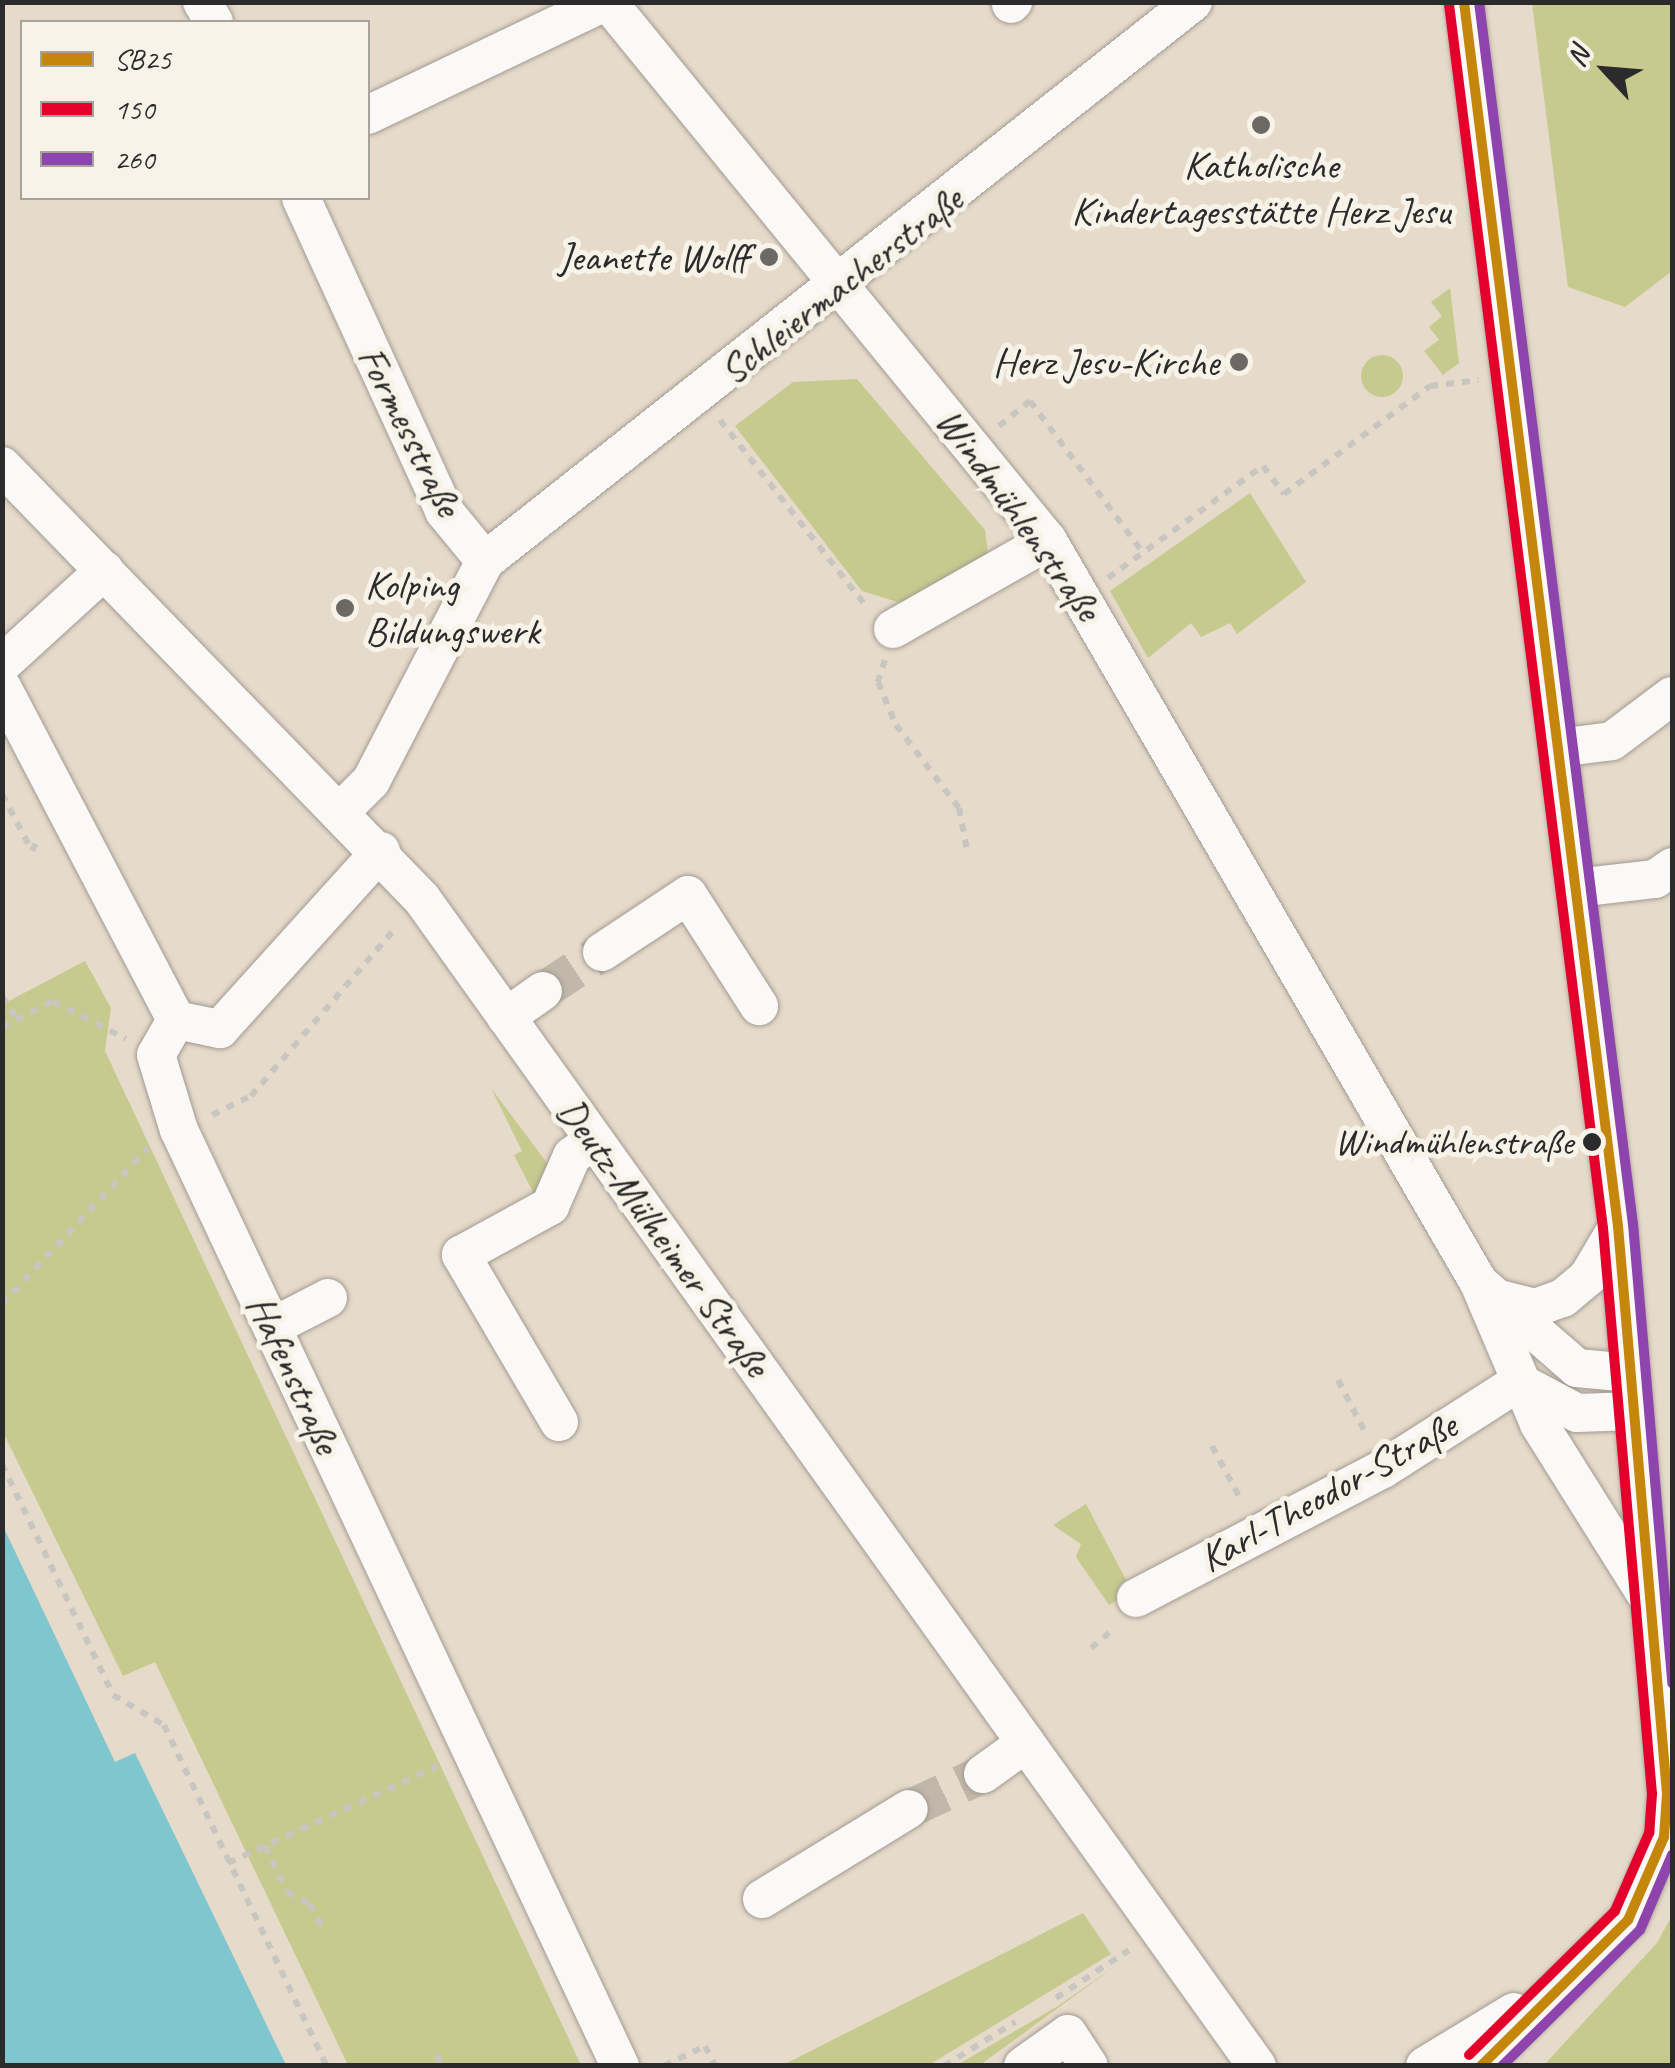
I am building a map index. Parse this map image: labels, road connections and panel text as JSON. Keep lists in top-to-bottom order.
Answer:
{
  "streets": {
    "street": [
      "Schleiermacherstraße",
      "Formesstraße",
      "Windmühlenstraße",
      "Deutz-Mülheimer Straße",
      "Hafenstraße",
      "Karl-Theodor-Straße"
    ]
  },
  "crossings": [
    ["Schleiermacherstraße", "Formesstraße"],
    ["Schleiermacherstraße", "Windmühlenstraße"],
    ["Formesstraße", "Deutz-Mülheimer Straße"],
    ["Windmühlenstraße", "Karl-Theodor-Straße"]
  ],
  "places": [
    "Katholische Kindertagesstätte Herz Jesu",
    "Jeanette Wolff",
    "Herz Jesu-Kirche",
    "Kolping Bildungswerk",
    "Windmühlenstraße"
  ],
  "lines": ["transit line SB25", "transit line 260", "transit line 150"],
  "legend": ["SB25", "150", "260"],
  "north": "top left"
}
